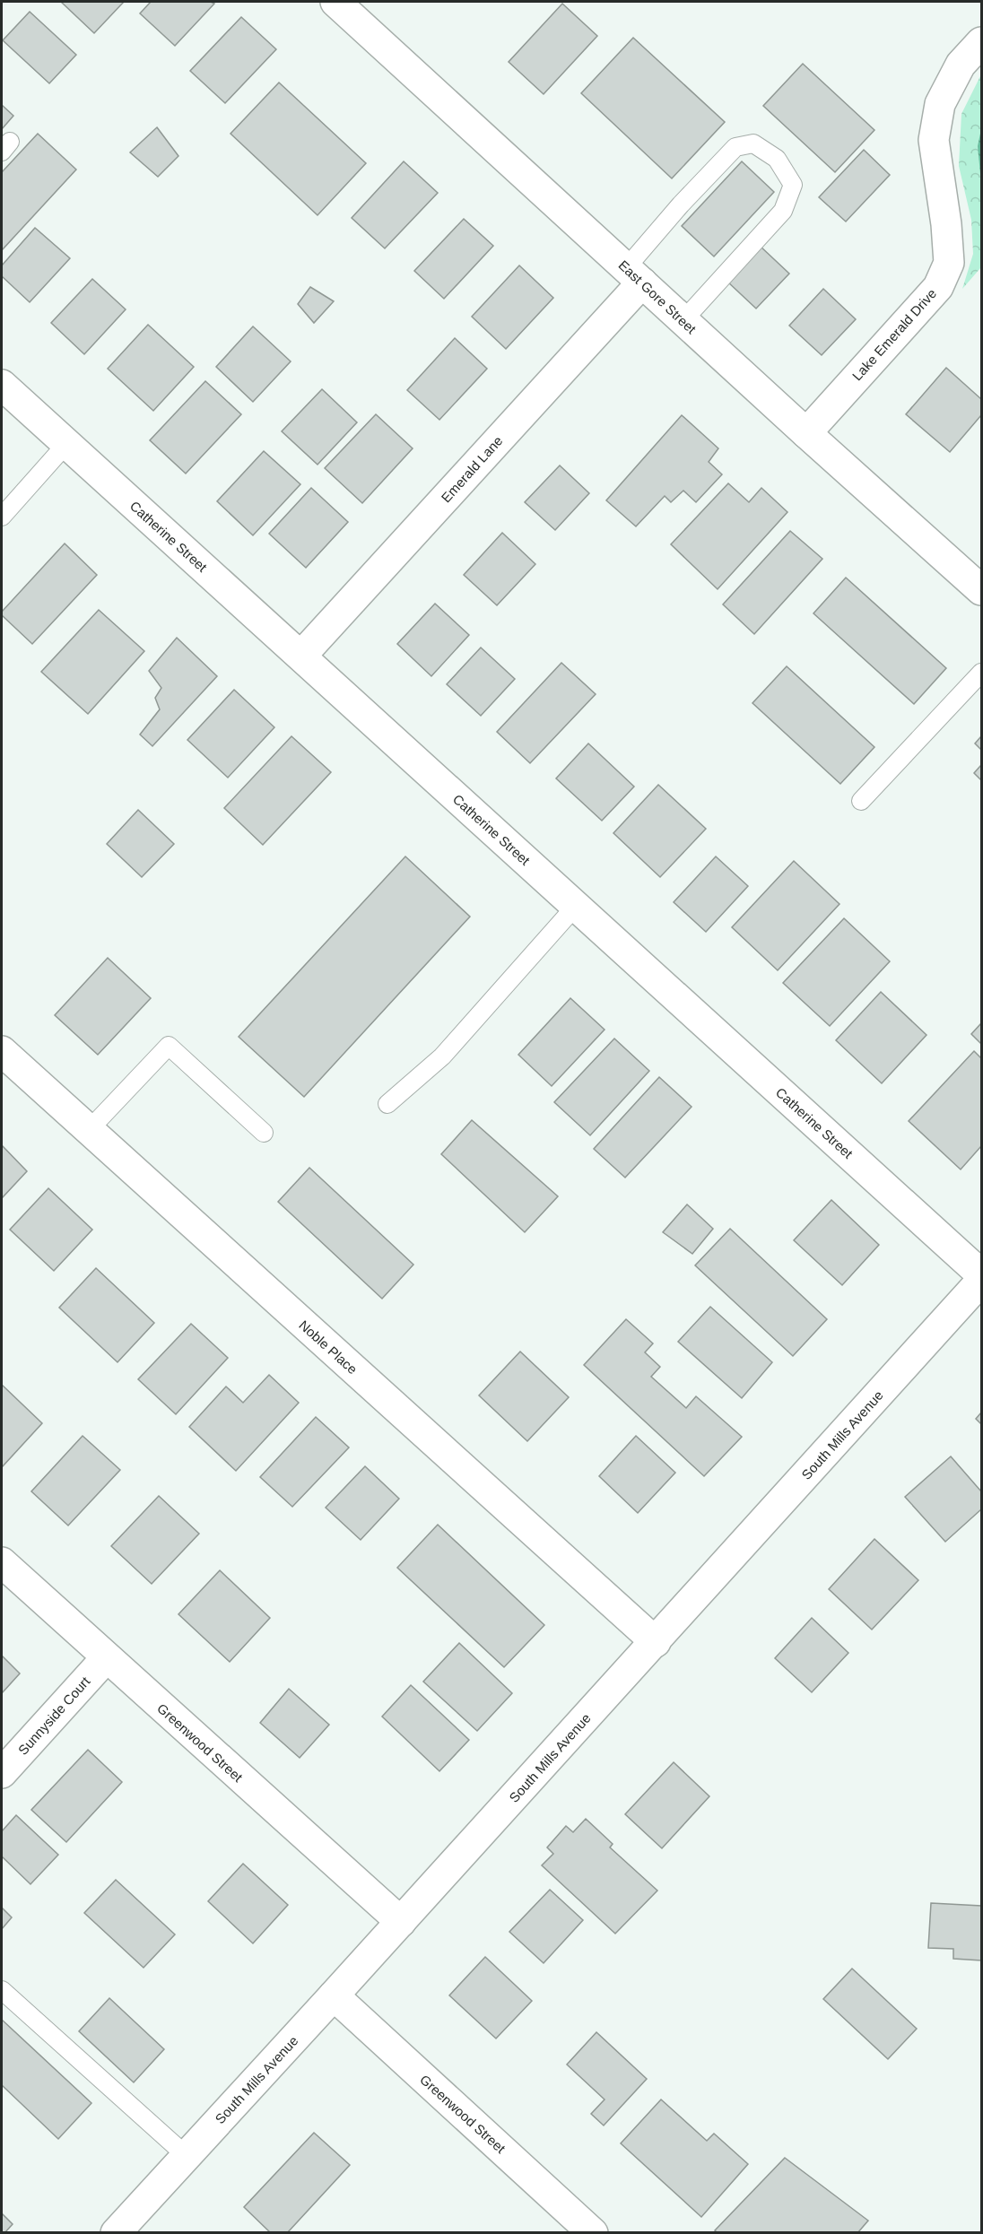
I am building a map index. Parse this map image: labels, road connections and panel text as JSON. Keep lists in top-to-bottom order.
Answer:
{
  "streets": {
    "street": [
      "East Gore Street",
      "Lake Emerald Drive",
      "Emerald Lane",
      "Catherine Street",
      "Noble Place",
      "South Mills Avenue",
      "Sunnyside Court",
      "Greenwood Street"
    ]
  },
  "crossings": [
    ["East Gore Street", "Lake Emerald Drive"],
    ["East Gore Street", "Emerald Lane"],
    ["Emerald Lane", "Catherine Street"],
    ["Noble Place", "South Mills Avenue"],
    ["South Mills Avenue", "Greenwood Street"],
    ["Sunnyside Court", "Greenwood Street"]
  ]
}
